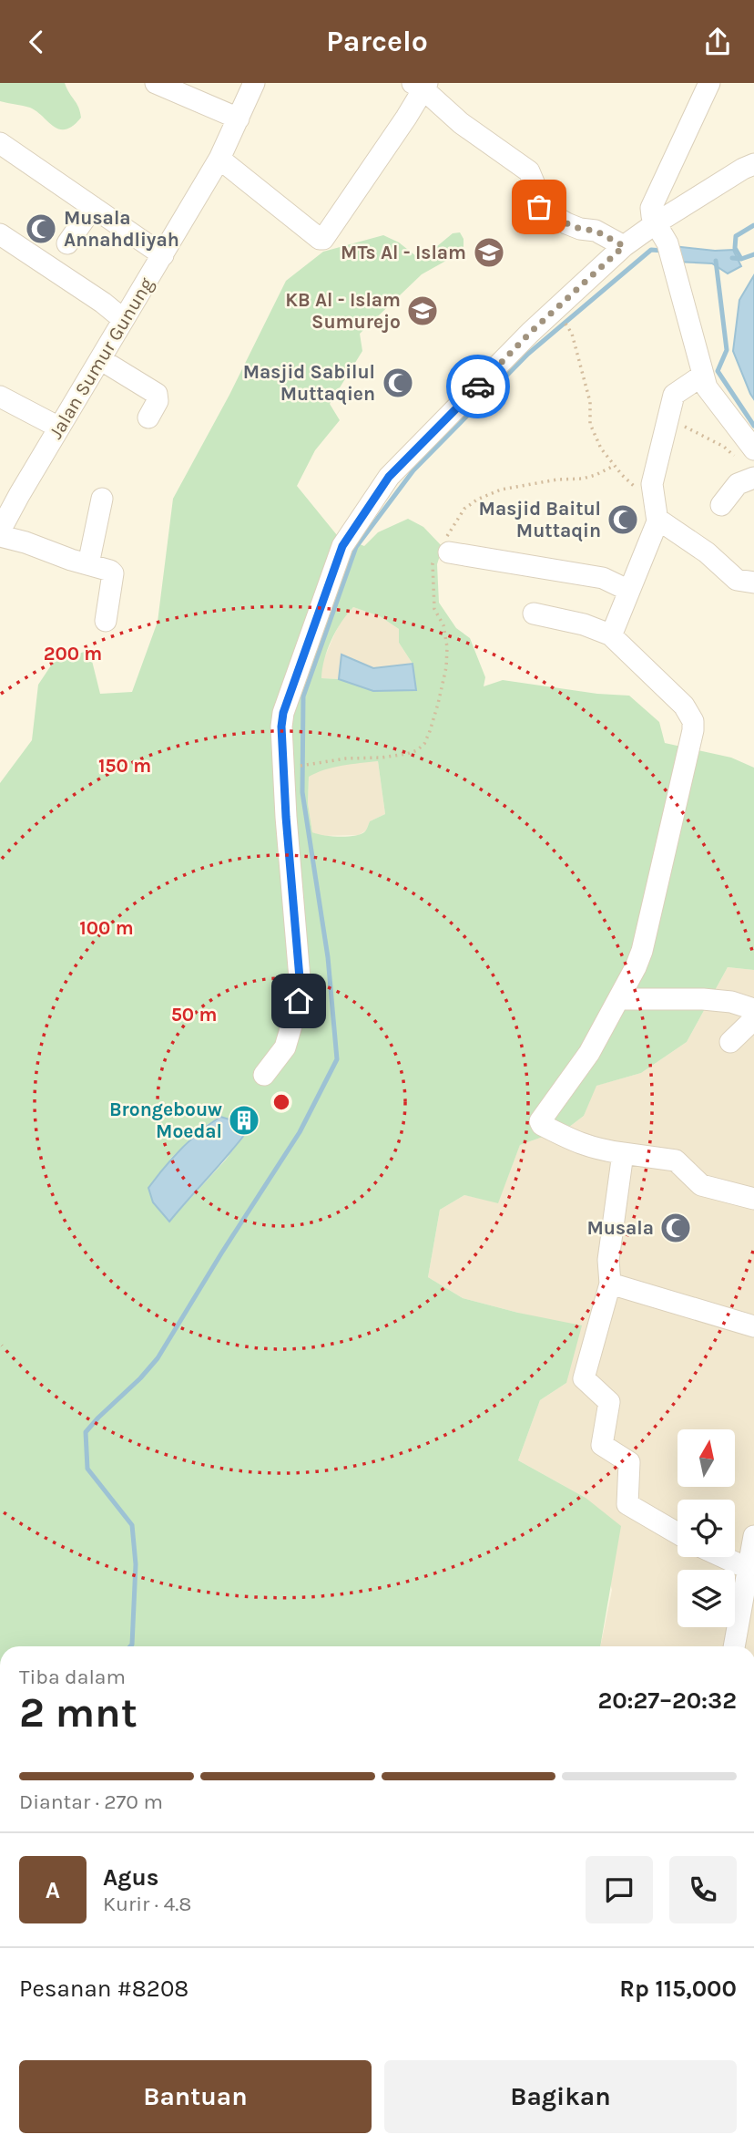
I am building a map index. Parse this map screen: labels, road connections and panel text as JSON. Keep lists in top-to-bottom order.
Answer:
{
  "streets": {
    "street": ["Jalan Sumur Gunung"]
  },
  "places": {
    "mosque": [
      "Musala Annahdliyah",
      "Masjid Sabilul Muttaqien",
      "Masjid Baitul Muttaqin",
      "Musala"
    ],
    "school or university": ["MTs Al - Islam", "KB Al - Islam Sumurejo"],
    "building": ["Brongebouw Moedal"]
  },
  "north": "top",
  "page": {
    "header": "Parcelo",
    "heading": ["2 mnt", "Tiba dalam", "20:27–20:32"],
    "panel": [
      "Agus",
      "Kurir · 4.8",
      "Pesanan #8208",
      "Rp 115,000"
    ],
    "bar": "Diantar · 270 m",
    "round": "A",
    "buttons": ["Bantuan", "Bagikan"]
  },
  "rings": [
    "200 m",
    "150 m",
    "100 m",
    "50 m"
  ]
}
